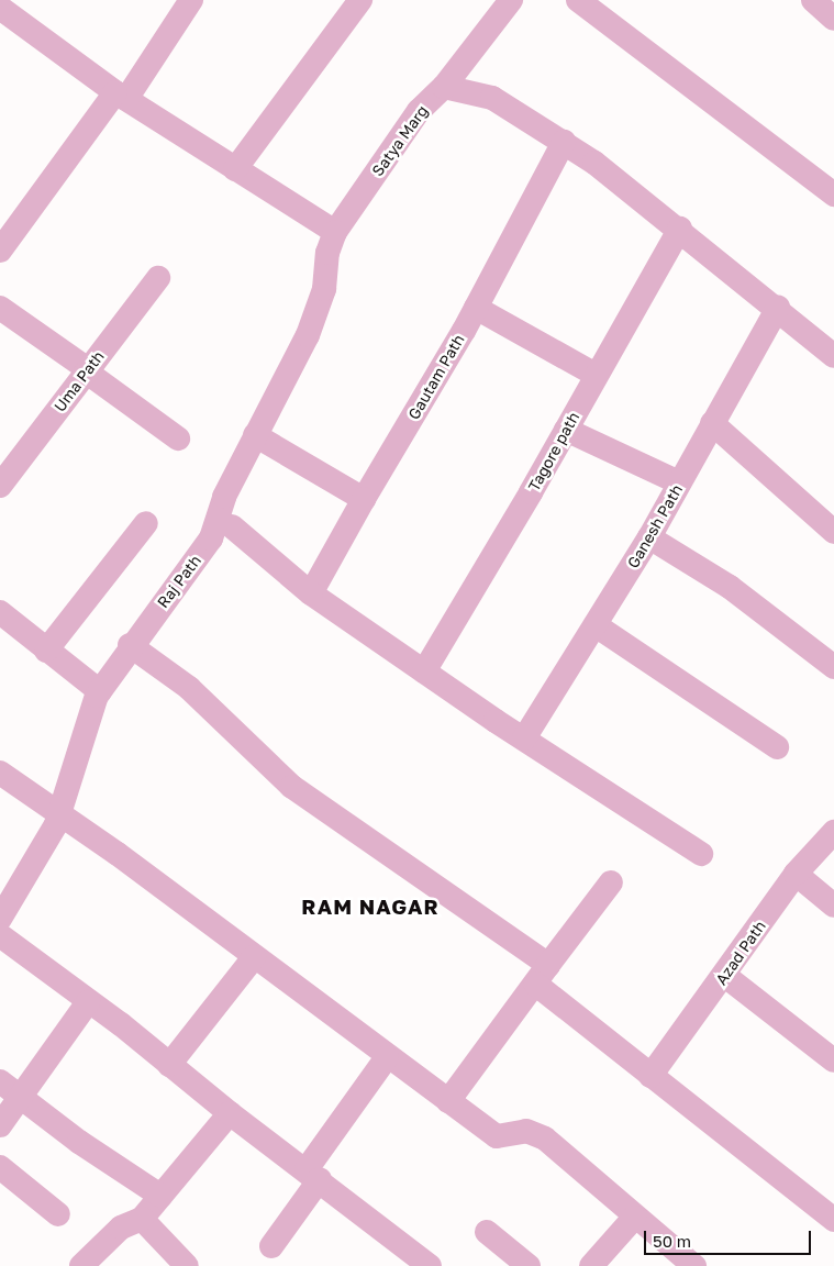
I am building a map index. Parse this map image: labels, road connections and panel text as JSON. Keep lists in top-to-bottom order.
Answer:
{
  "streets": {
    "street": [
      "Satya Marg",
      "Gautam Path",
      "Uma Path",
      "Tagore path",
      "Ganesh Path",
      "Raj Path",
      "Azad Path"
    ]
  },
  "crossings": [
    ["Satya Marg", "Raj Path"]
  ],
  "districts": ["RAM NAGAR"],
  "scale_bar": "50 m"
}
